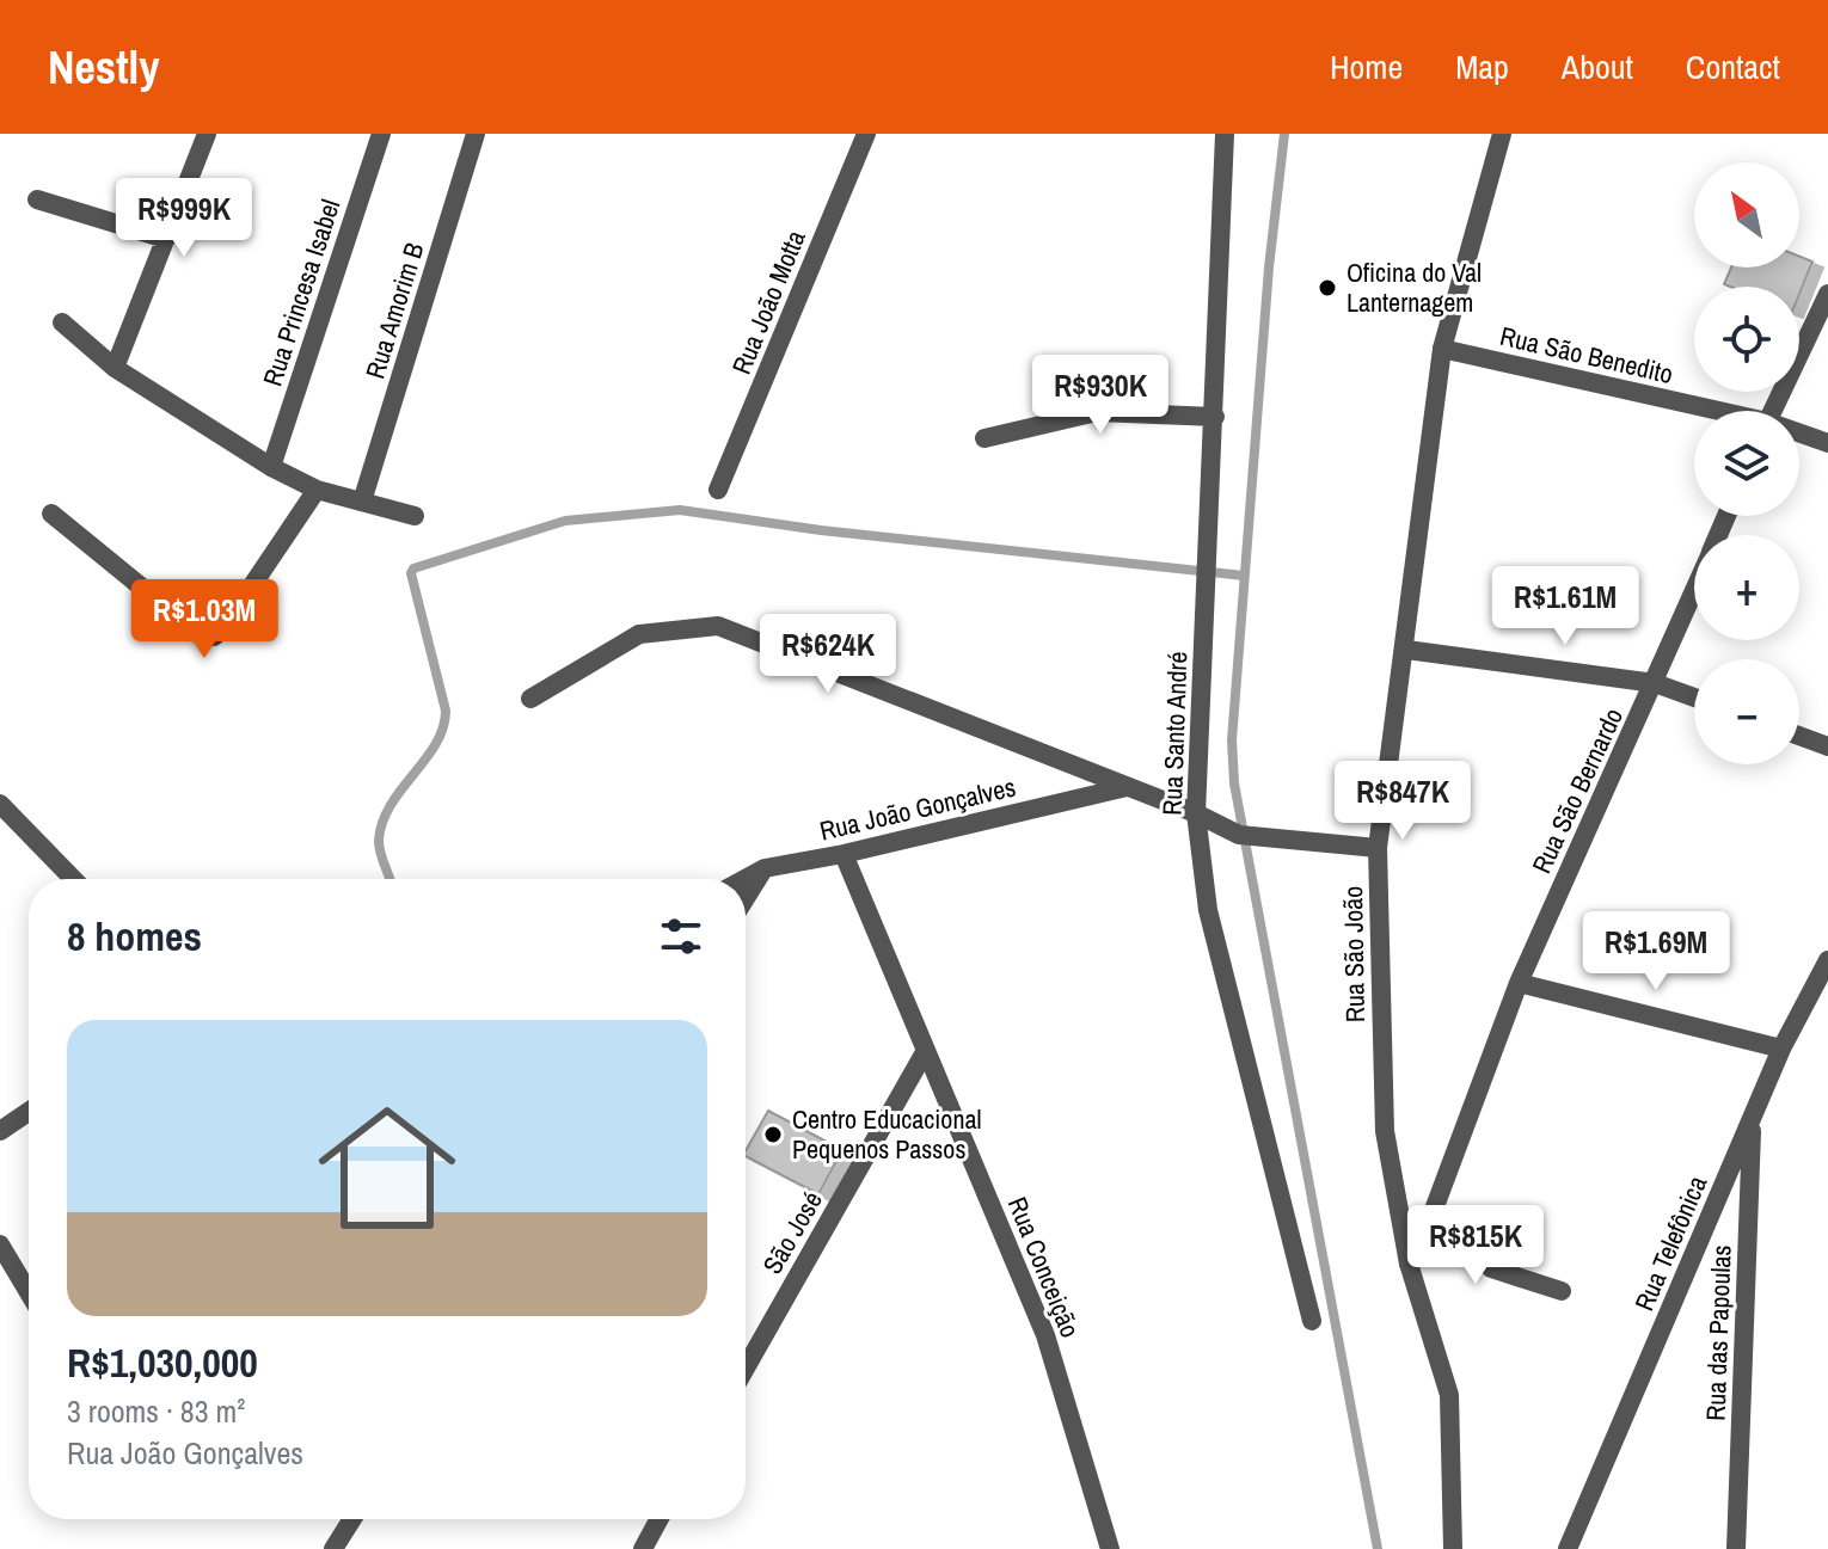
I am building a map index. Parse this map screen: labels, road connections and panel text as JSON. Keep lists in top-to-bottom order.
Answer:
{
  "streets": {
    "street": [
      "Rua Princesa Isabel",
      "Rua João Motta",
      "Rua Amorim B",
      "Rua São Benedito",
      "Rua Santo André",
      "Rua São Bernardo",
      "Rua João Gonçalves",
      "Rua São João",
      "São José",
      "Rua Telefônica",
      "Rua Conceição",
      "Rua das Papoulas"
    ]
  },
  "crossings": [
    ["Rua São Benedito", "Rua São João"],
    ["Rua São Bernardo", "Rua São João"],
    ["Rua João Gonçalves", "Rua Conceição"],
    ["São José", "Rua Conceição"],
    ["Rua Telefônica", "Rua das Papoulas"]
  ],
  "places": ["Oficina do Val Lanternagem", "Centro Educacional Pequenos Passos"],
  "north": "top left",
  "page": {
    "header": "Nestly",
    "nav": [
      "Home",
      "Map",
      "About",
      "Contact"
    ],
    "map_buttons": ["+", "−"],
    "price": [
      "R$999K",
      "R$930K",
      "R$1.61M",
      "R$1.03M",
      "R$624K",
      "R$847K",
      "R$1.69M",
      "R$815K"
    ],
    "heading": "8 homes",
    "list": [
      {
        "name": "R$1,030,000",
        "note": "3 rooms · 83 m² · Rua João Gonçalves"
      }
    ]
  }
}
